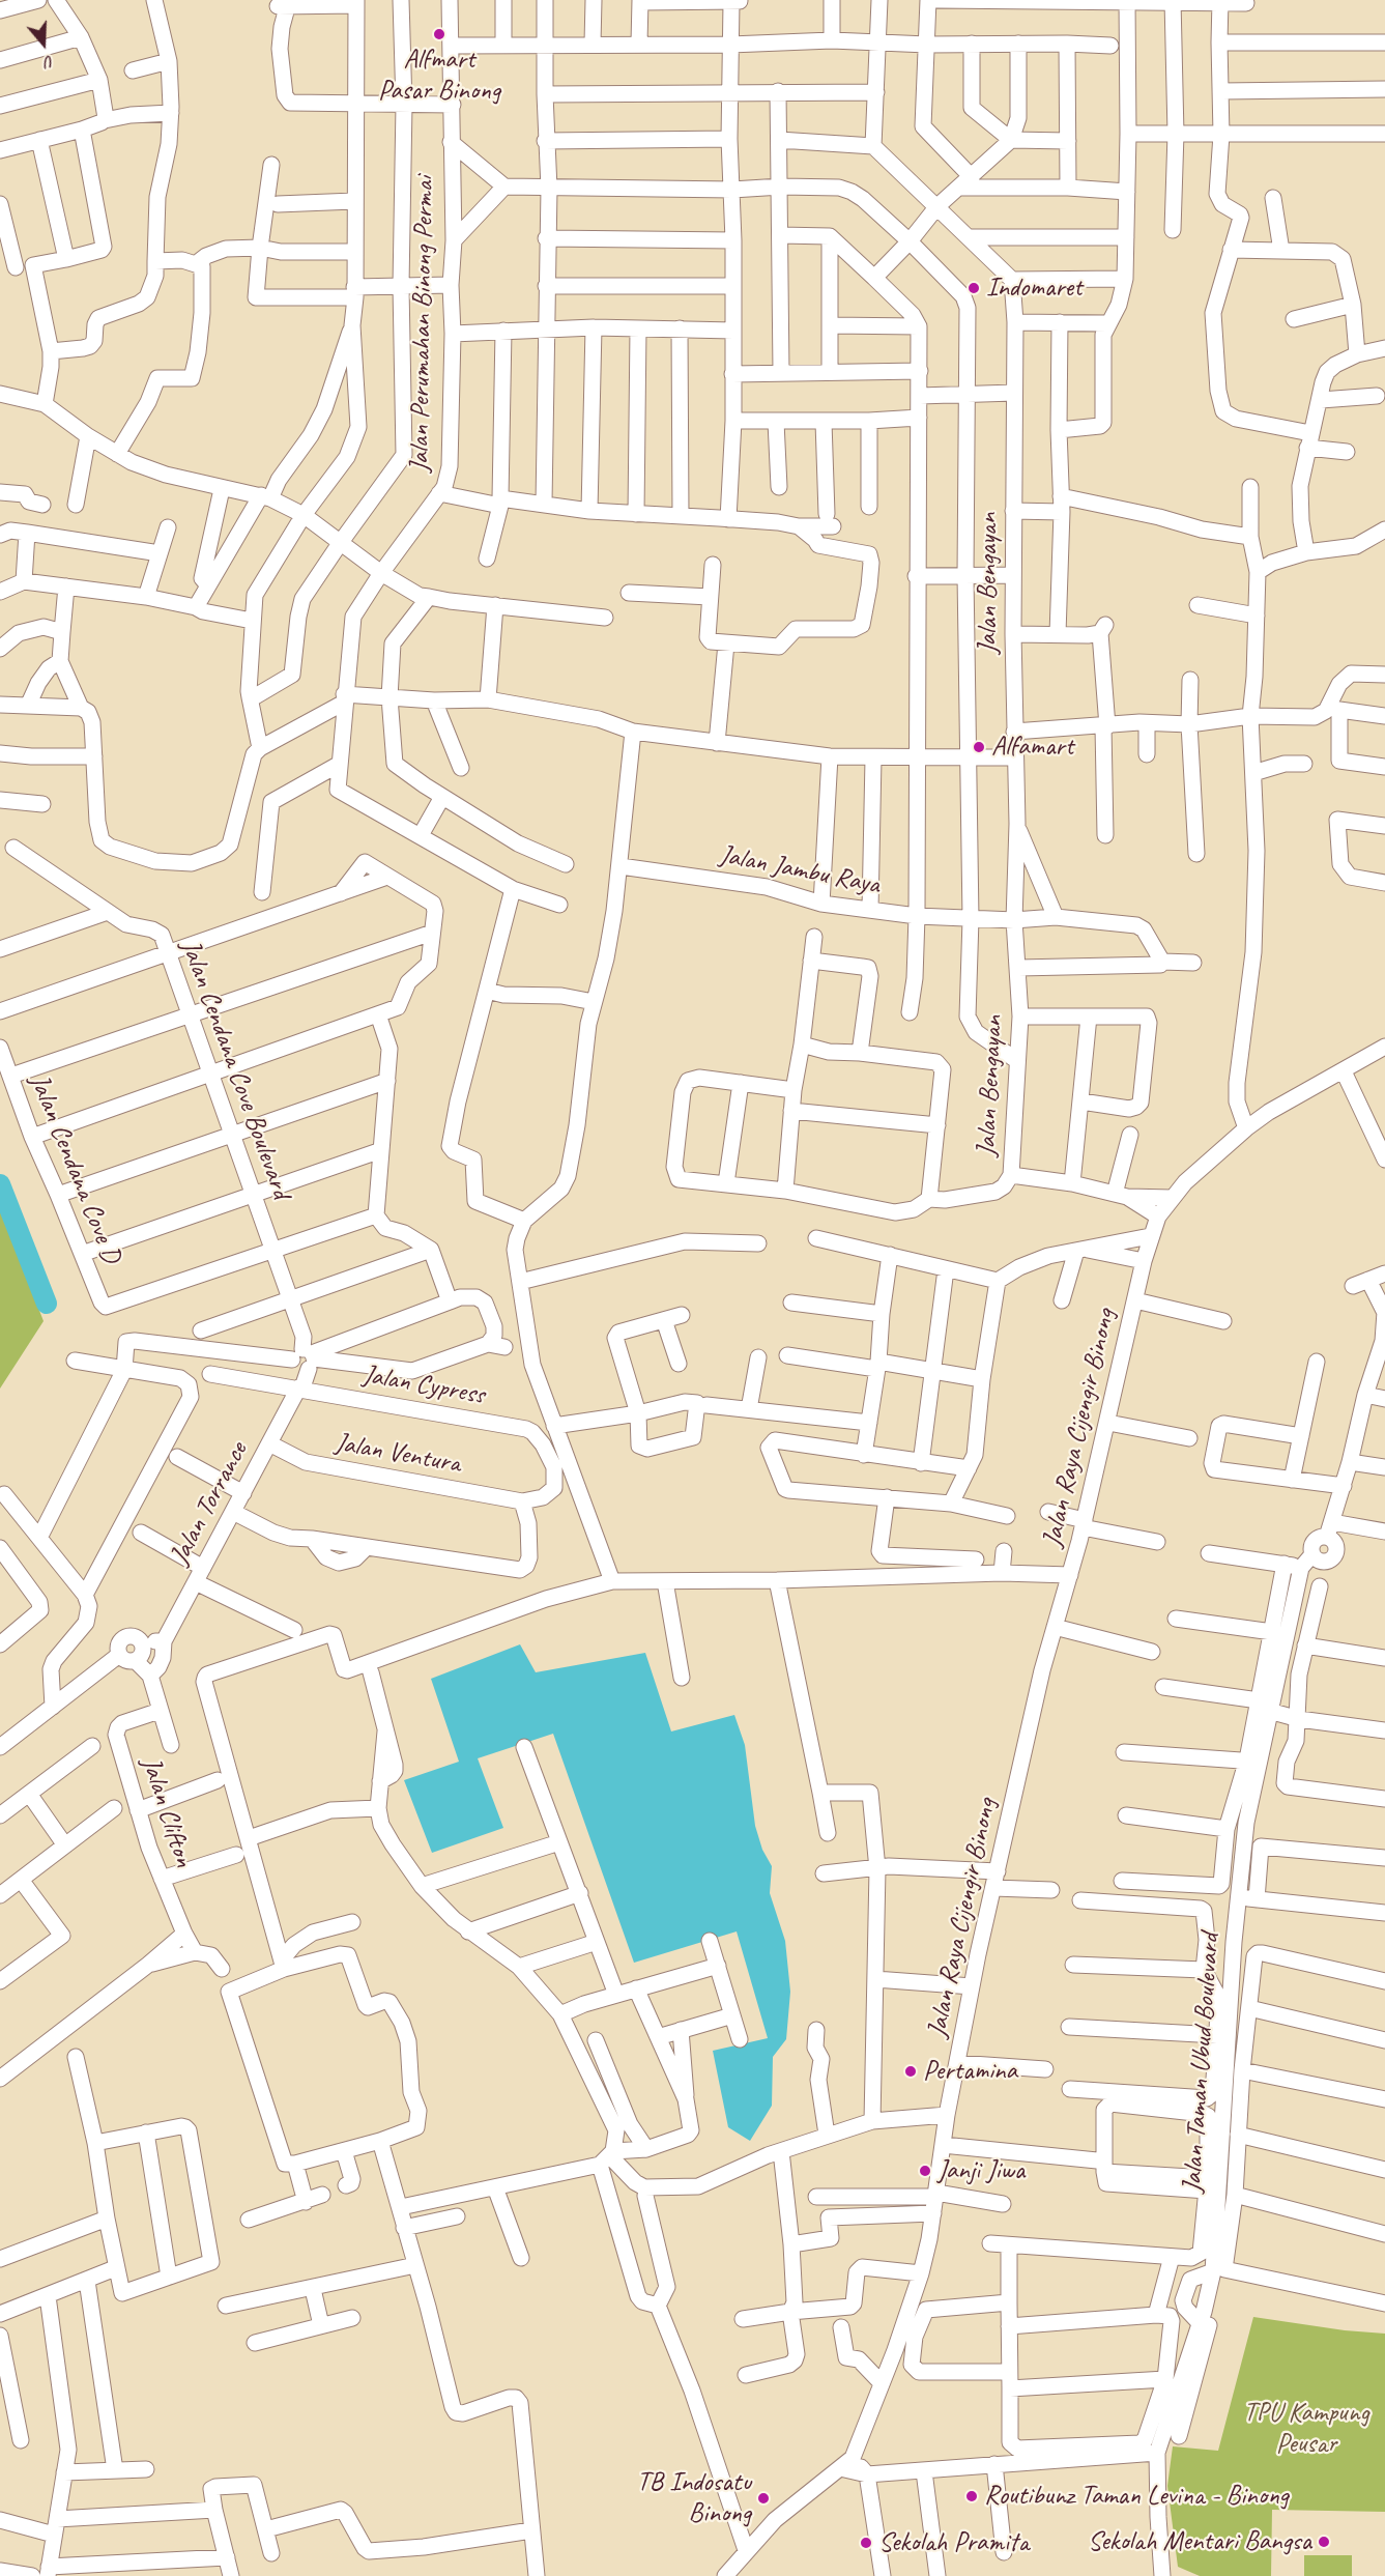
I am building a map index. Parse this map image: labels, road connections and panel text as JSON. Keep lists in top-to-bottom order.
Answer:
{
  "streets": {
    "street": [
      "Jalan Perumahan Binong Permai",
      "Jalan Bengayan",
      "Jalan Jambu Raya",
      "Jalan Cendana Cove Boulevard",
      "Jalan Cendana Cove D",
      "Jalan Cypress",
      "Jalan Raya Cijengir Binong",
      "Jalan Ventura",
      "Jalan Torrance",
      "Jalan Clifton",
      "Jalan Taman Ubud Boulevard"
    ]
  },
  "crossings": [
    ["Jalan Bengayan", "Jalan Jambu Raya"],
    ["Jalan Cendana Cove Boulevard", "Jalan Cendana Cove D"],
    ["Jalan Cendana Cove Boulevard", "Jalan Cypress"],
    ["Jalan Cendana Cove Boulevard", "Jalan Torrance"],
    ["Jalan Cypress", "Jalan Ventura"],
    ["Jalan Cypress", "Jalan Torrance"],
    ["Jalan Ventura", "Jalan Torrance"],
    ["Jalan Torrance", "Jalan Clifton"]
  ],
  "parks": ["TPU Kampung Peusar"],
  "places": [
    "Alfmart Pasar Binong",
    "Indomaret",
    "Alfamart",
    "Pertamina",
    "Janji Jiwa",
    "Routibunz Taman Levina - Binong",
    "TB Indosatu Binong",
    "Sekolah Mentari Bangsa",
    "Sekolah Pramita"
  ],
  "north": "bottom"
}
